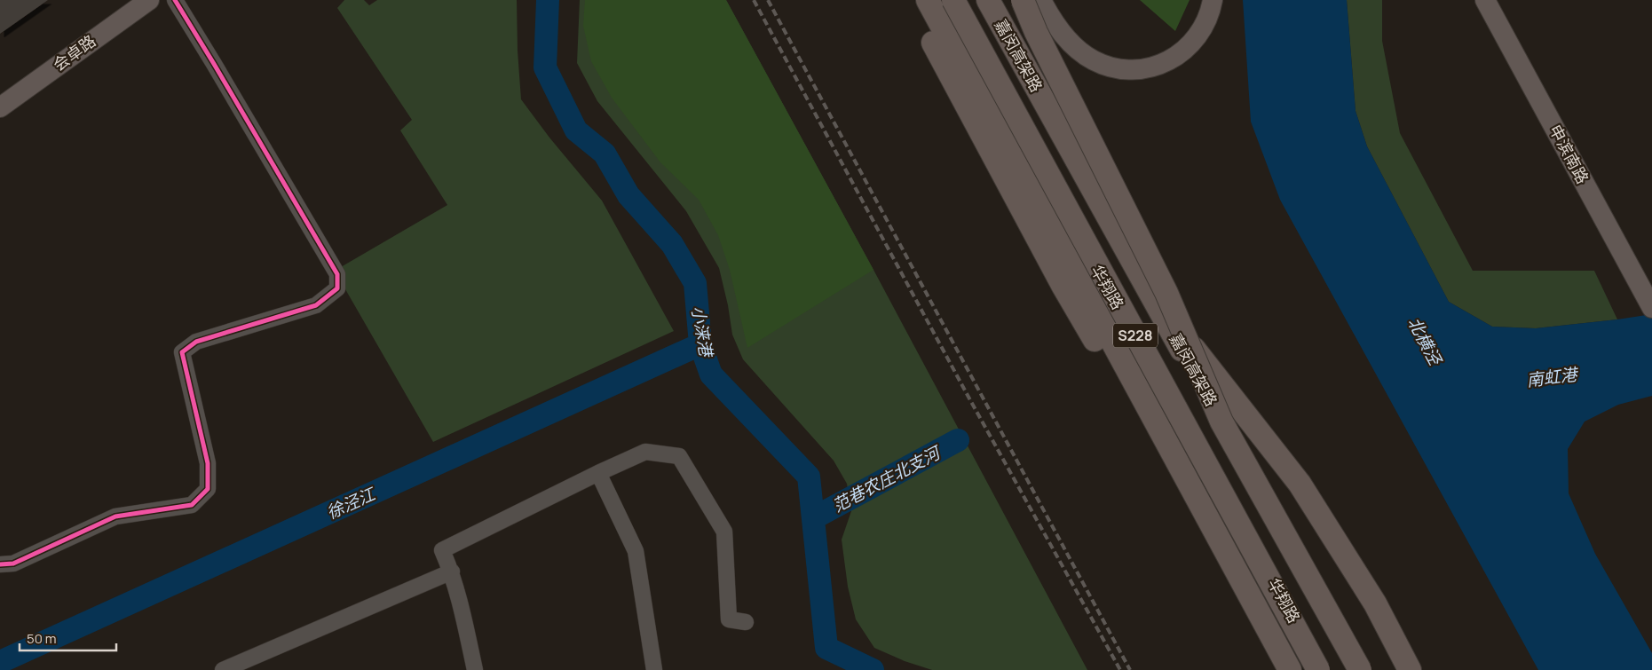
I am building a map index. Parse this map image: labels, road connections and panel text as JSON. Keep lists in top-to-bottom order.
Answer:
{
  "streets": {
    "highway": ["嘉闵高架路", "S228"],
    "main road": ["会卓路", "申滨南路", "华翔路"]
  },
  "water": [
    "小涞港",
    "北横泾",
    "南虹港",
    "范巷农庄北支河",
    "徐泾江"
  ],
  "scale_bar": "50 m"
}
